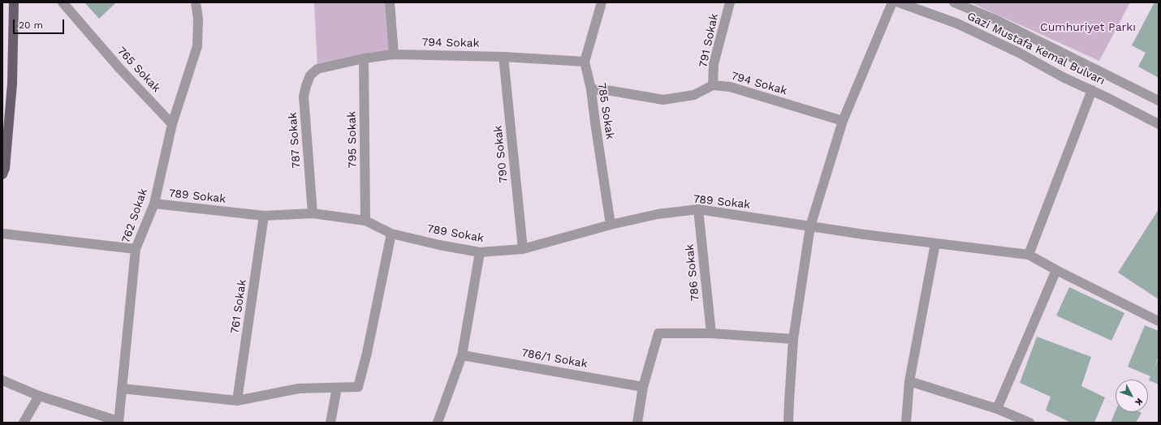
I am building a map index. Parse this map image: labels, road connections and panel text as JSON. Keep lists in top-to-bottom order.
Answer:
{
  "streets": {
    "street": [
      "791 Sokak",
      "794 Sokak",
      "Gazi Mustafa Kemal Bulvarı",
      "765 Sokak",
      "785 Sokak",
      "795 Sokak",
      "787 Sokak",
      "790 Sokak",
      "789 Sokak",
      "762 Sokak",
      "786 Sokak",
      "761 Sokak",
      "786/1 Sokak"
    ]
  },
  "crossings": [
    ["791 Sokak", "794 Sokak"],
    ["794 Sokak", "785 Sokak"],
    ["794 Sokak", "795 Sokak"],
    ["794 Sokak", "787 Sokak"],
    ["794 Sokak", "790 Sokak"],
    ["765 Sokak", "762 Sokak"],
    ["785 Sokak", "789 Sokak"],
    ["795 Sokak", "789 Sokak"],
    ["787 Sokak", "789 Sokak"],
    ["790 Sokak", "789 Sokak"],
    ["789 Sokak", "762 Sokak"],
    ["789 Sokak", "786 Sokak"],
    ["789 Sokak", "761 Sokak"]
  ],
  "parks": ["Cumhuriyet Parkı"],
  "scale_bar": "20 m",
  "north": "bottom right"
}
